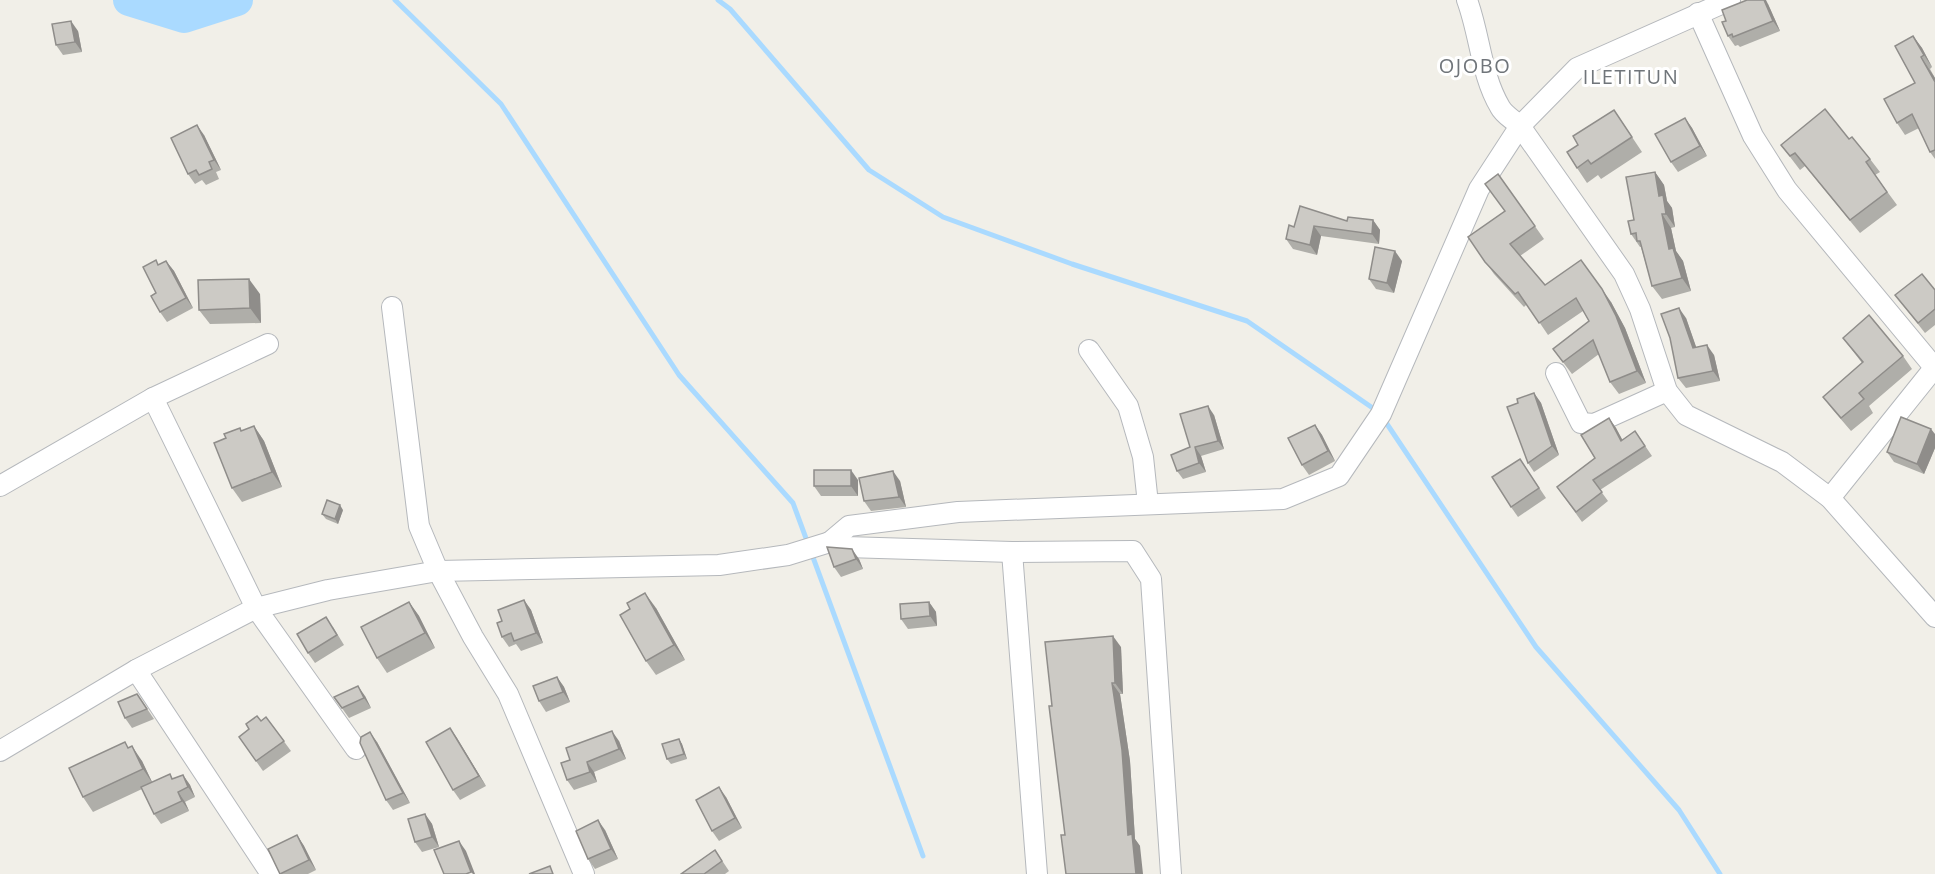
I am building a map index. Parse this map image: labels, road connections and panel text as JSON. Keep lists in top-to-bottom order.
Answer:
{
  "districts": ["OJOBO", "ILETITUN"]
}
